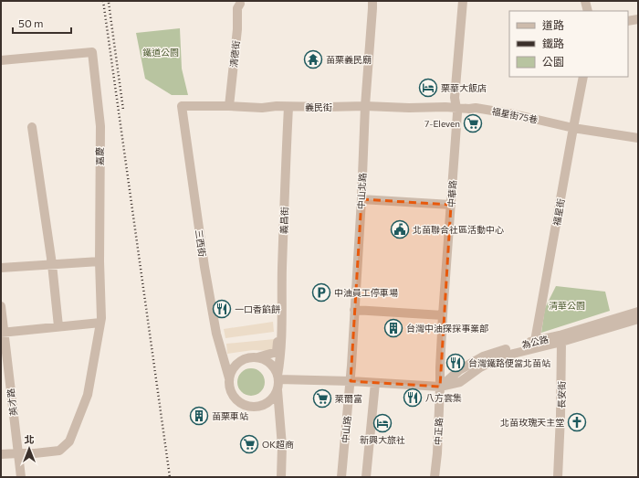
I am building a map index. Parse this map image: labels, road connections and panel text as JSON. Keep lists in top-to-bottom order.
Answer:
{
  "streets": {
    "street": [
      "清德街",
      "義民街",
      "福星街75巷",
      "嘉慶",
      "中山北路",
      "中華路",
      "福星街",
      "義昌街",
      "三西街",
      "為公路",
      "長安街",
      "英才路",
      "中山路",
      "中正路"
    ]
  },
  "crossings": [
    ["清德街", "義民街"],
    ["義民街", "福星街75巷"],
    ["義民街", "中山北路"],
    ["義民街", "中華路"],
    ["義民街", "義昌街"],
    ["義民街", "三西街"],
    ["福星街75巷", "中華路"],
    ["福星街75巷", "福星街"],
    ["嘉慶", "英才路"],
    ["中山北路", "中山路"],
    ["中華路", "為公路"],
    ["中華路", "中正路"],
    ["福星街", "為公路"],
    ["為公路", "長安街"],
    ["為公路", "中正路"]
  ],
  "parks": ["鐵道公園", "清華公園"],
  "places": {
    "temple": ["苗栗義民廟"],
    "hotel": ["栗華大飯店", "新興大旅社"],
    "supermarket": ["7-Eleven", "萊爾富", "OK超商"],
    "public building": ["北苗聯合社區活動中心"],
    "parking": ["中油員工停車場"],
    "restaurant": ["一口香餡餅", "台灣鐵路便當北苗站", "八方雲集"],
    "building": ["台灣中油探採事業部", "苗栗車站"],
    "church": ["北苗玫瑰天主堂"]
  },
  "legend": ["道路", "鐵路", "公園"],
  "scale_bar": "50 m",
  "north": "top"
}
